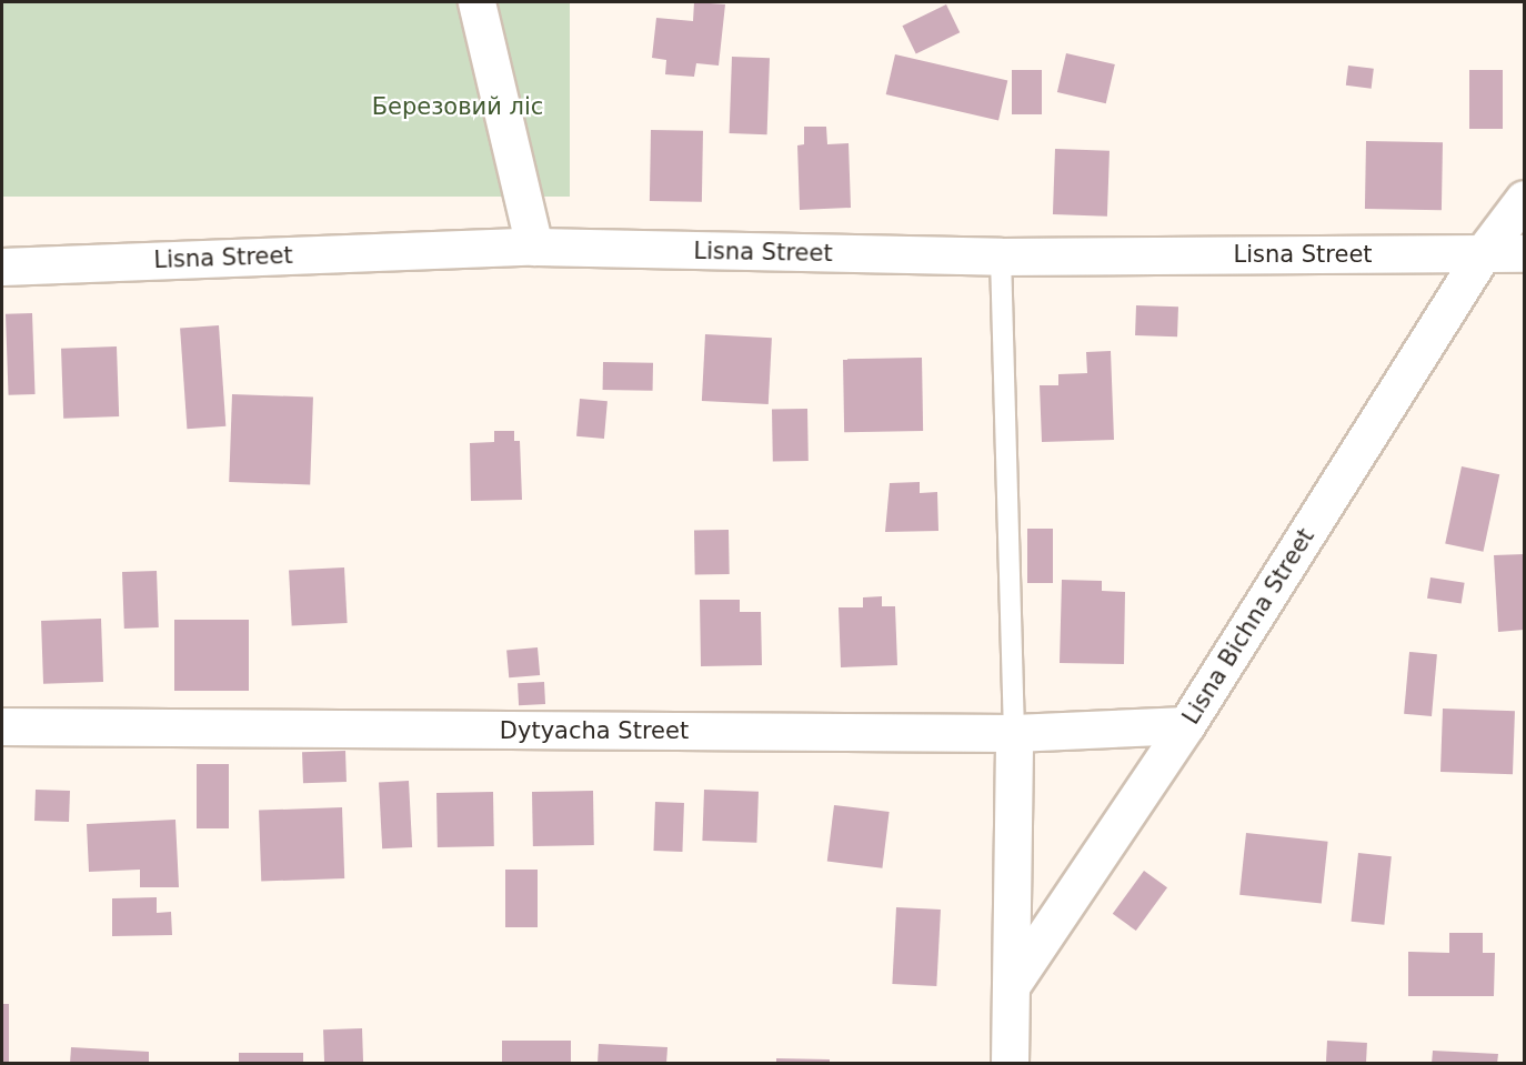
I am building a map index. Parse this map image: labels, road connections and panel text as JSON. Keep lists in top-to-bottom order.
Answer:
{
  "streets": {
    "street": ["Lisna Street", "Lisna Bichna Street", "Dytyacha Street"]
  },
  "crossings": [
    ["Lisna Street", "Lisna Bichna Street"],
    ["Lisna Bichna Street", "Dytyacha Street"]
  ],
  "parks": ["Березовий ліс"]
}
